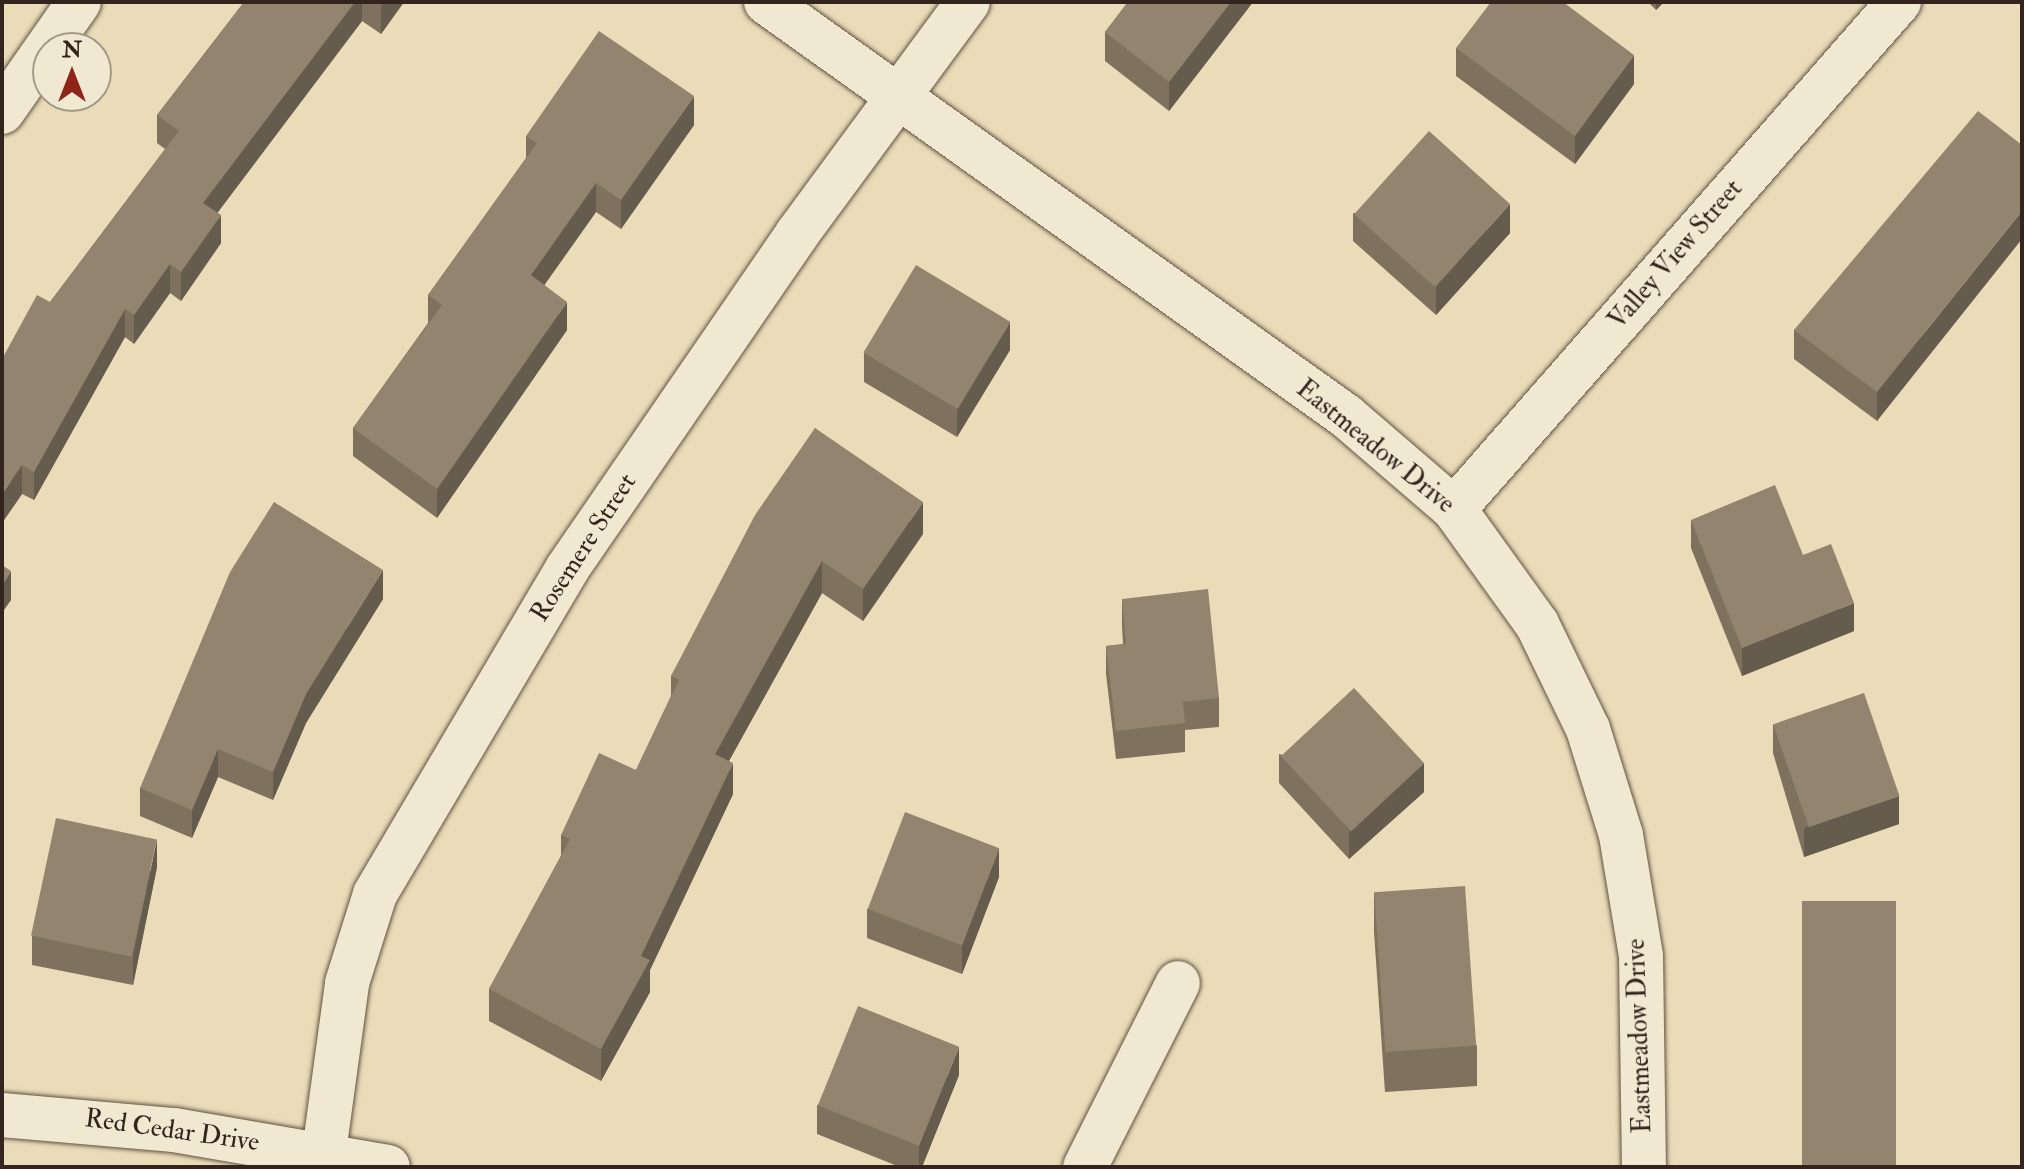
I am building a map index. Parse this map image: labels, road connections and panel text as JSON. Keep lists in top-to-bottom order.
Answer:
{
  "streets": {
    "street": [
      "Valley View Street",
      "Eastmeadow Drive",
      "Rosemere Street",
      "Red Cedar Drive"
    ]
  },
  "crossings": [
    ["Valley View Street", "Eastmeadow Drive"],
    ["Eastmeadow Drive", "Rosemere Street"],
    ["Rosemere Street", "Red Cedar Drive"]
  ],
  "north": "top"
}
